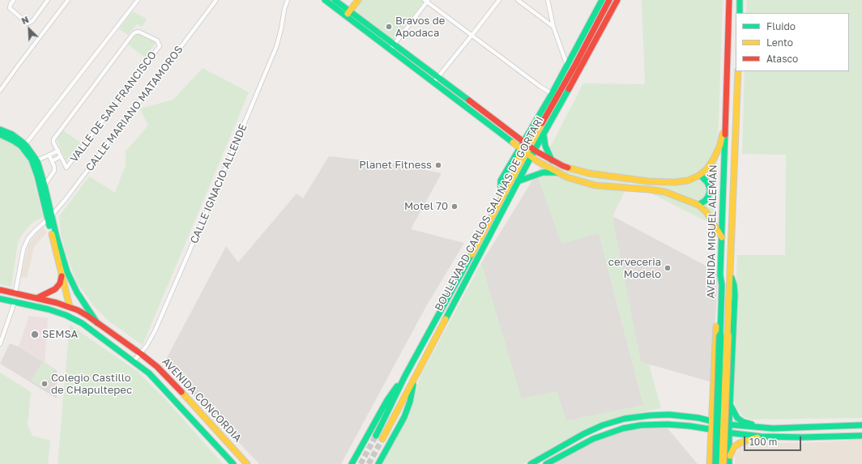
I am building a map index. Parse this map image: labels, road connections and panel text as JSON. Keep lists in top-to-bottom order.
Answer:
{
  "streets": {
    "main road": ["BOULEVARD CARLOS SALINAS DE GORTARI", "AVENIDA MIGUEL ALEMÁN", "AVENIDA CONCORDIA"],
    "street": ["VALLE DE SAN FRANCISCO", "CALLE MARIANO MATAMOROS", "CALLE IGNACIO ALLENDE"]
  },
  "crossings": [
    ["CALLE MARIANO MATAMOROS", "AVENIDA CONCORDIA"],
    ["CALLE IGNACIO ALLENDE", "AVENIDA CONCORDIA"]
  ],
  "places": [
    "Bravos de Apodaca",
    "Planet Fitness",
    "Motel 70",
    "cerveceria Modelo",
    "SEMSA",
    "Colegio Castillo de CHapultepec"
  ],
  "legend": ["Fluido", "Lento", "Atasco"],
  "scale_bar": "100 m",
  "north": "top left"
}
